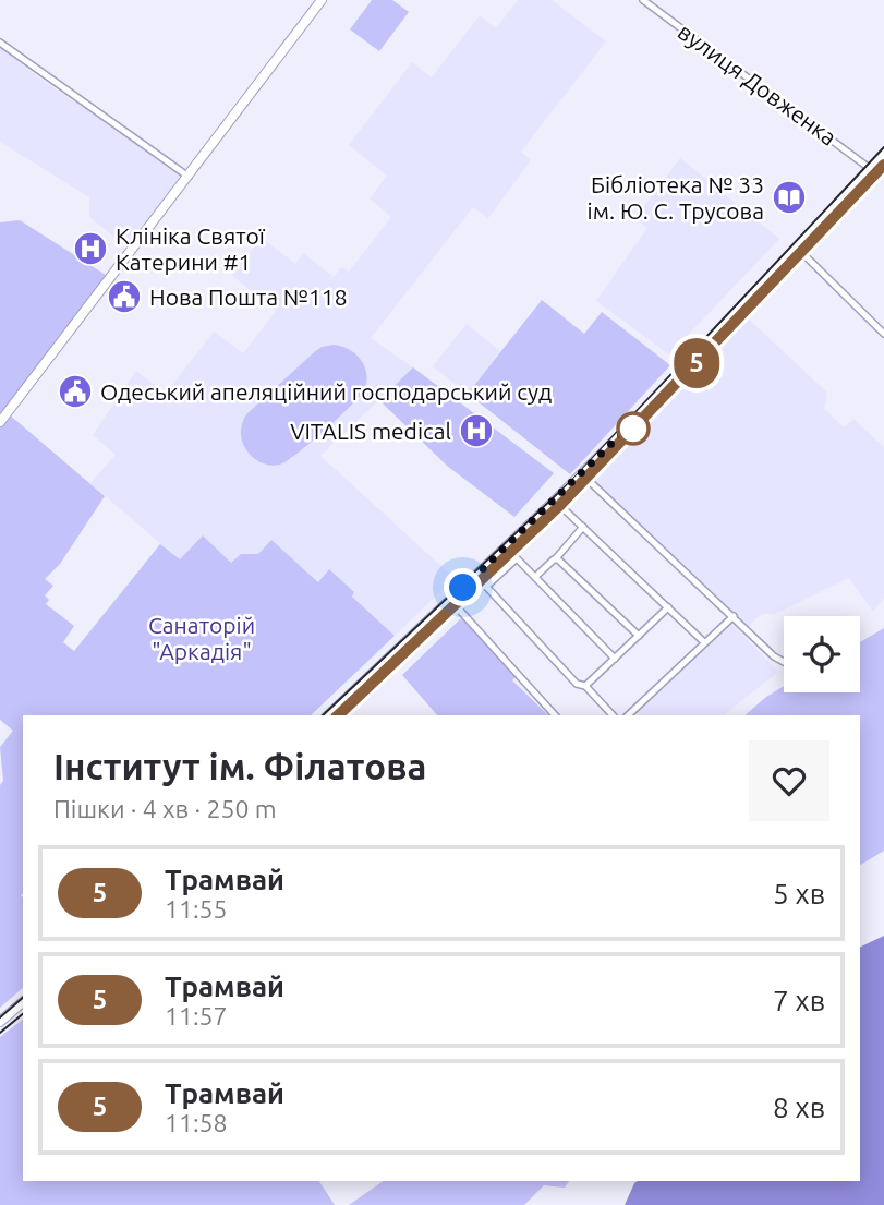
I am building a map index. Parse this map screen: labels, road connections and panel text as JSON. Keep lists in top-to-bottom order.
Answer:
{
  "streets": {
    "street": ["вулиця Довженка"]
  },
  "parks": ["Санаторій \"Аркадія\""],
  "places": {
    "library": ["Бібліотека № 33 ім. Ю. С. Трусова"],
    "hospital": ["Клініка Святої Катерини #1", "VITALIS medical"],
    "public building": ["Нова Пошта №118", "Одеський апеляційний господарський суд"]
  },
  "lines": ["tram line 5"],
  "page": {
    "on_map": "5",
    "heading": ["Інститут ім. Філатова", "Пішки · 4 хв · 250 m"],
    "list": [
      {
        "mark": "5",
        "name": "Трамвай",
        "note": "11:55",
        "value": "5 хв"
      },
      {
        "mark": "5",
        "name": "Трамвай",
        "note": "11:57",
        "value": "7 хв"
      },
      {
        "mark": "5",
        "name": "Трамвай",
        "note": "11:58",
        "value": "8 хв"
      }
    ]
  }
}
